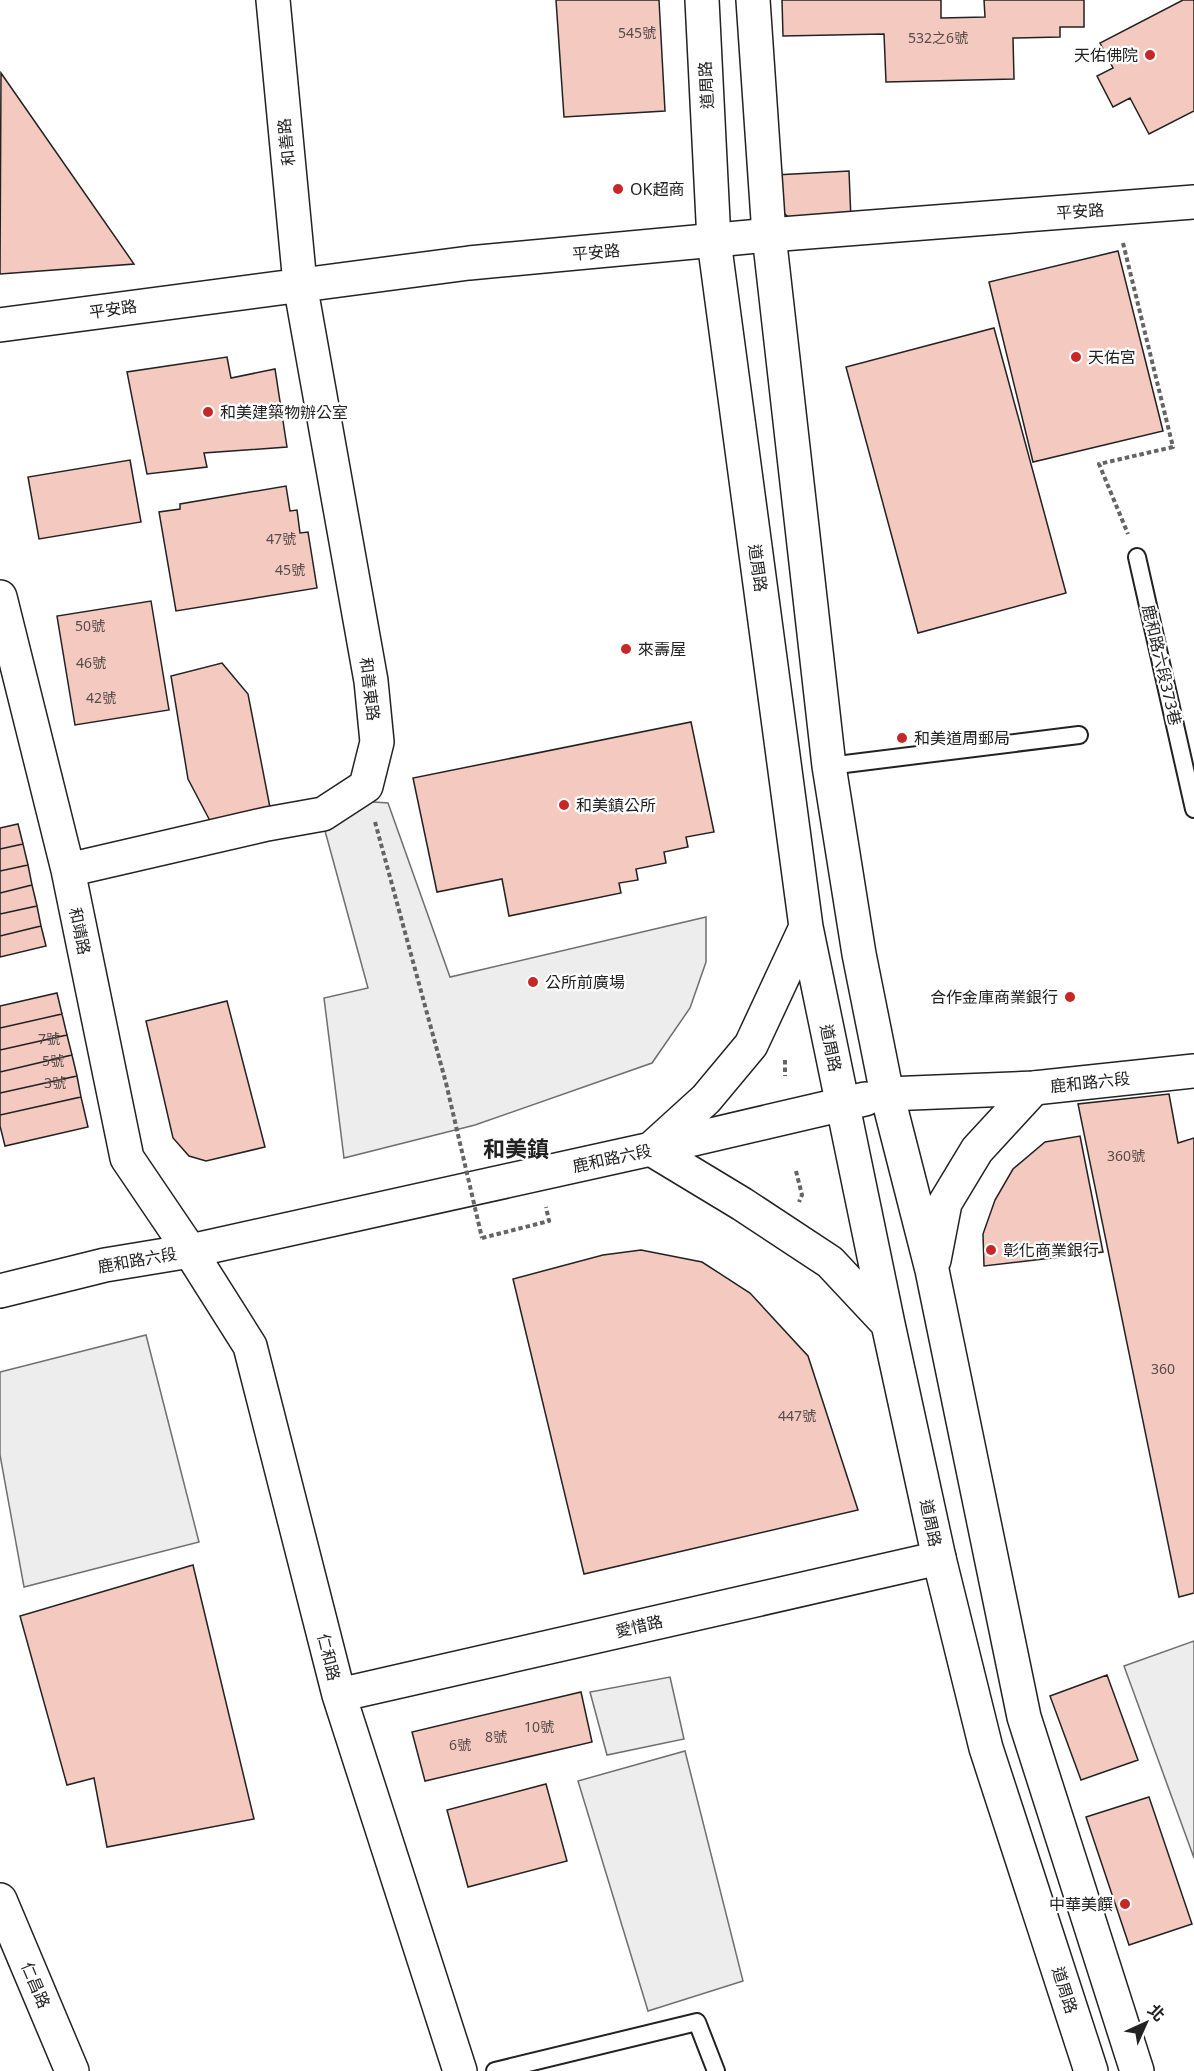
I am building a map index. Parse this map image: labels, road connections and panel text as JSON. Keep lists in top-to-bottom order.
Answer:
{
  "streets": {
    "main road": [
      "道周路",
      "和善路",
      "平安路",
      "和善東路",
      "和靖路",
      "鹿和路六段",
      "愛惜路",
      "仁和路",
      "仁昌路"
    ],
    "lane": ["鹿和路六段373巷"]
  },
  "crossings": [
    ["道周路", "平安路"],
    ["道周路", "鹿和路六段"],
    ["道周路", "愛惜路"],
    ["和善路", "平安路"],
    ["和善路", "和善東路"],
    ["平安路", "和善東路"],
    ["和靖路", "鹿和路六段"],
    ["和靖路", "仁和路"],
    ["鹿和路六段", "仁和路"],
    ["愛惜路", "仁和路"]
  ],
  "districts": ["和美鎮"],
  "places": [
    "天佑佛院",
    "OK超商",
    "天佑宮",
    "和美建築物辦公室",
    "來壽屋",
    "和美道周郵局",
    "和美鎮公所",
    "公所前廣場",
    "合作金庫商業銀行",
    "彰化商業銀行",
    "中華美饌"
  ],
  "house_numbers": [
    "545號",
    "532之6號",
    "47號",
    "45號",
    "50號",
    "46號",
    "42號",
    "7號",
    "5號",
    "3號",
    "360號",
    "360",
    "447號",
    "10號",
    "8號",
    "6號"
  ],
  "north": "top right"
}
